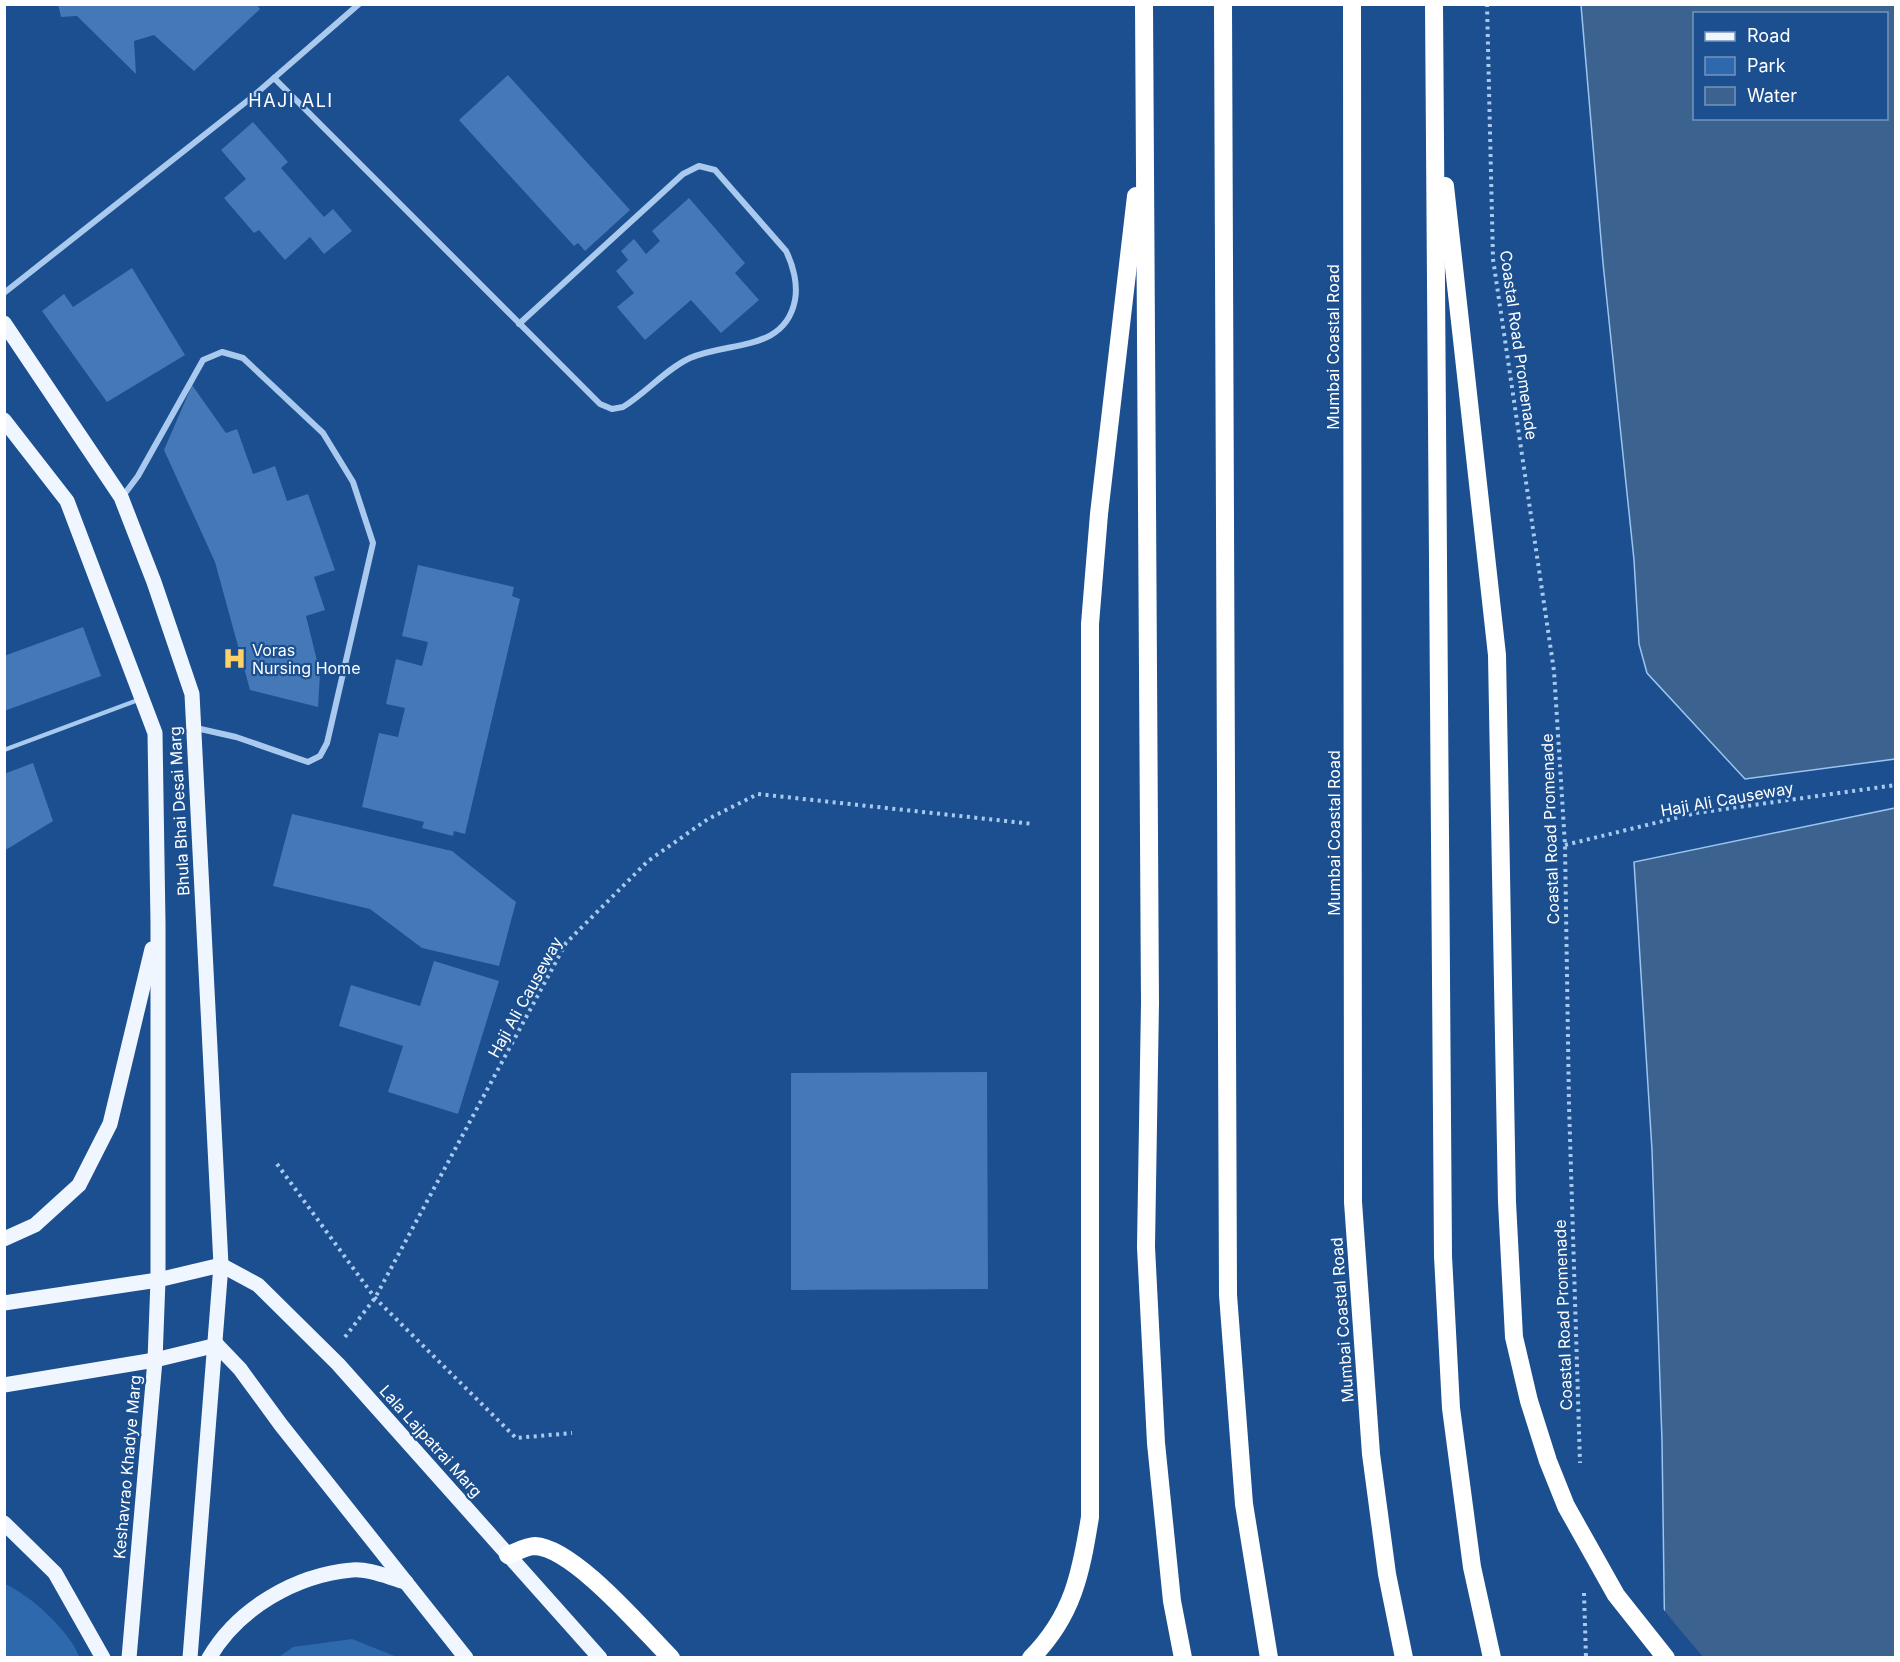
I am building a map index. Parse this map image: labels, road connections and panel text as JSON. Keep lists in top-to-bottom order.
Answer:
{
  "streets": {
    "highway": ["Mumbai Coastal Road"],
    "main road": ["Bhula Bhai Desai Marg", "Lala Lajpatrai Marg", "Keshavrao Khadye Marg"],
    "path": ["Coastal Road Promenade", "Haji Ali Causeway"]
  },
  "crossings": [
    ["Coastal Road Promenade", "Haji Ali Causeway"],
    ["Haji Ali Causeway", "Lala Lajpatrai Marg"],
    ["Bhula Bhai Desai Marg", "Lala Lajpatrai Marg"],
    ["Bhula Bhai Desai Marg", "Keshavrao Khadye Marg"]
  ],
  "districts": ["HAJI ALI"],
  "places": {
    "hospital": ["Voras Nursing Home"]
  },
  "legend": ["Road", "Park", "Water"]
}
